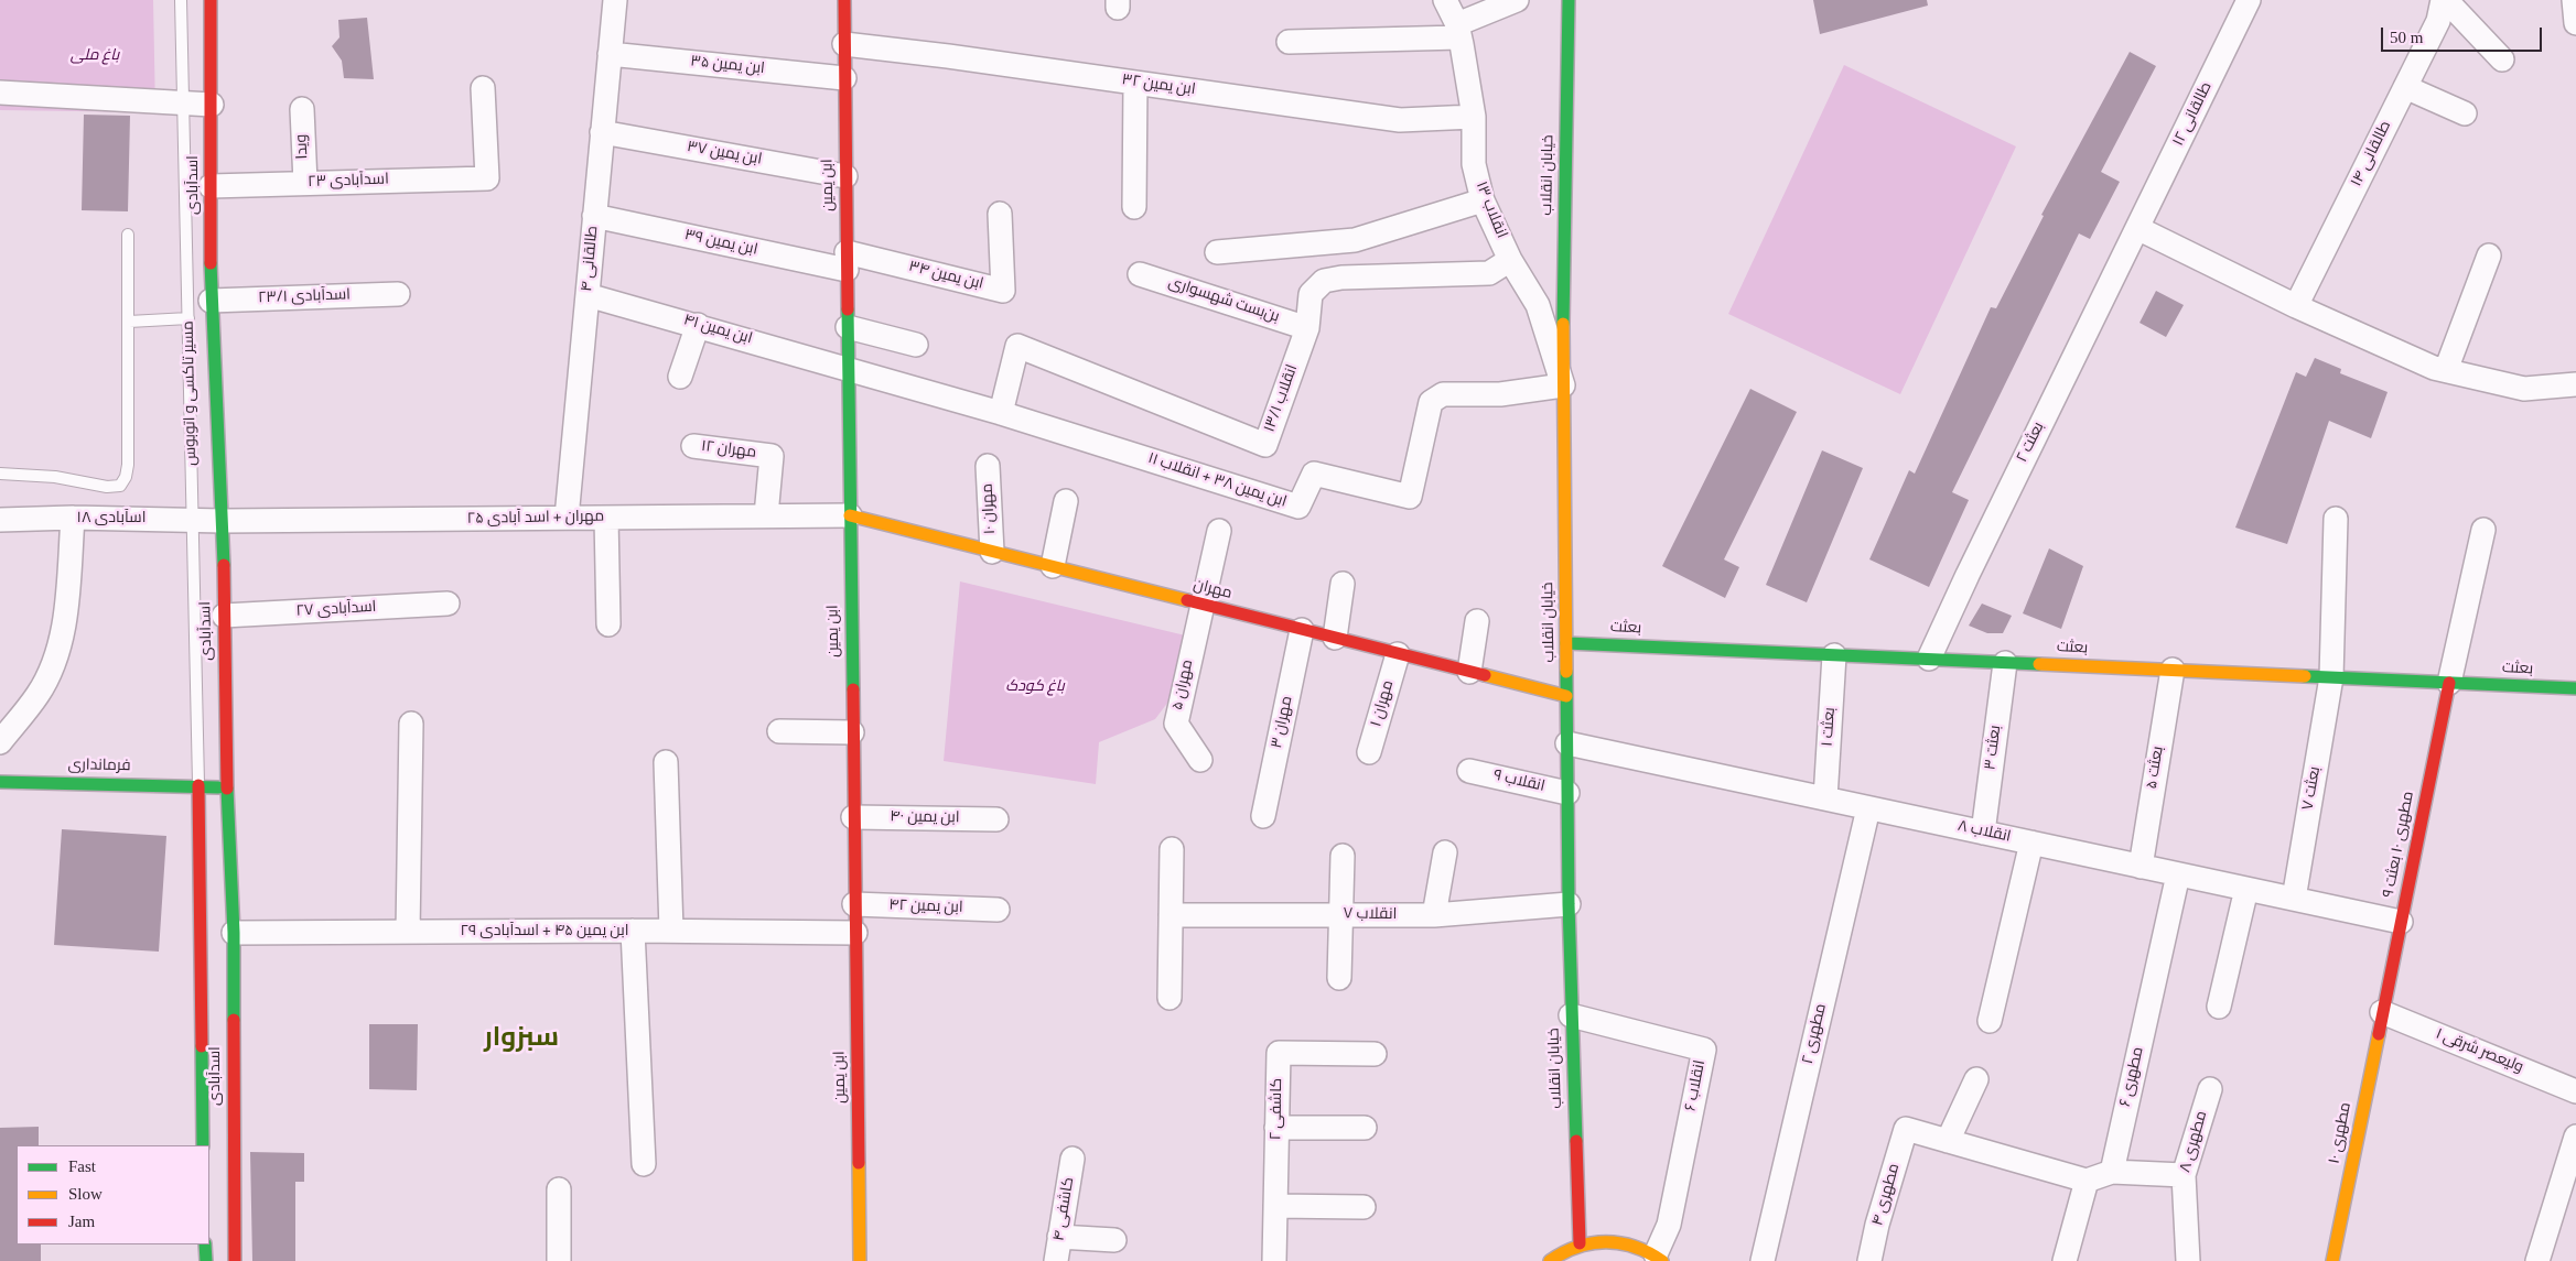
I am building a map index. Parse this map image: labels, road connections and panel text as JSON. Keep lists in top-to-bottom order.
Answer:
{
  "streets": {
    "street": [
      "ابن یمین ۳۵",
      "ابن یمین ۳۲",
      "طالقانی ۱۲",
      "ویدا",
      "ابن یمین ۳۷",
      "طالقانی ۱۴",
      "خیابان انقلاب",
      "اسدآبادی ۲۳",
      "اسدآبادی",
      "ابن یمین",
      "انقلاب ۱۳",
      "ابن یمین ۳۹",
      "طالقانی ۴",
      "ابن یمین ۳۴",
      "اسدآبادی ۲۳/۱",
      "بن‌بست شهسواری",
      "ابن یمین ۴۱",
      "انقلاب ۱۳/۱",
      "بعثت ۲",
      "مهران ۱۲",
      "ابن یمین ۳۸ + انقلاب ۱۱",
      "مهران ۱۰",
      "اسآبادی ۱۸",
      "مهران + اسد آبادی ۲۵",
      "مهران",
      "اسدآبادی ۲۷",
      "بعثت",
      "مهران ۵",
      "مهران ۱",
      "مهران ۳",
      "بعثت ۱",
      "بعثت ۳",
      "فرمانداری",
      "بعثت ۵",
      "انقلاب ۹",
      "بعثت ۷",
      "ابن یمین ۴۰",
      "انقلاب ۸",
      "مطهری ۱۰ بعثت ۹",
      "ابن یمین ۴۲",
      "انقلاب ۷",
      "ابن یمین ۴۵ + اسدآبادی ۲۹",
      "مطهری ۲",
      "ولیعصر شرقی ۱",
      "مطهری ۶",
      "انقلاب ۶",
      "کاشفی ۲",
      "مطهری ۱۰",
      "مطهری ۸",
      "مطهری ۴",
      "کاشفی ۴"
    ],
    "lane": ["مسیر تاکسی و اتوبوس"]
  },
  "crossings": [
    ["ابن یمین ۳۵", "ابن یمین"],
    ["ابن یمین ۳۵", "طالقانی ۴"],
    ["ابن یمین ۳۲", "ابن یمین"],
    ["ابن یمین ۳۲", "انقلاب ۱۳"],
    ["طالقانی ۱۲", "بعثت ۲"],
    ["ویدا", "اسدآبادی ۲۳"],
    ["ابن یمین ۳۷", "ابن یمین"],
    ["ابن یمین ۳۷", "طالقانی ۴"],
    ["خیابان انقلاب", "انقلاب ۱۳"],
    ["خیابان انقلاب", "ابن یمین ۳۸ + انقلاب ۱۱"],
    ["خیابان انقلاب", "مهران"],
    ["خیابان انقلاب", "بعثت"],
    ["خیابان انقلاب", "انقلاب ۹"],
    ["خیابان انقلاب", "انقلاب ۸"],
    ["خیابان انقلاب", "انقلاب ۷"],
    ["خیابان انقلاب", "انقلاب ۶"],
    ["اسدآبادی ۲۳", "اسدآبادی"],
    ["اسدآبادی", "اسدآبادی ۲۳/۱"],
    ["اسدآبادی", "مسیر تاکسی و اتوبوس"],
    ["اسدآبادی", "اسآبادی ۱۸"],
    ["اسدآبادی", "مهران + اسد آبادی ۲۵"],
    ["اسدآبادی", "اسدآبادی ۲۷"],
    ["اسدآبادی", "فرمانداری"],
    ["اسدآبادی", "ابن یمین ۴۵ + اسدآبادی ۲۹"],
    ["ابن یمین", "ابن یمین ۳۹"],
    ["ابن یمین", "ابن یمین ۳۴"],
    ["ابن یمین", "ابن یمین ۴۱"],
    ["ابن یمین", "ابن یمین ۳۸ + انقلاب ۱۱"],
    ["ابن یمین", "مهران + اسد آبادی ۲۵"],
    ["ابن یمین", "مهران"],
    ["ابن یمین", "ابن یمین ۴۰"],
    ["ابن یمین", "ابن یمین ۴۲"],
    ["ابن یمین", "ابن یمین ۴۵ + اسدآبادی ۲۹"],
    ["انقلاب ۱۳", "انقلاب ۱۳/۱"],
    ["انقلاب ۱۳", "ابن یمین ۳۸ + انقلاب ۱۱"],
    ["ابن یمین ۳۹", "طالقانی ۴"],
    ["ابن یمین ۳۹", "ابن یمین ۳۴"],
    ["طالقانی ۴", "ابن یمین ۴۱"],
    ["طالقانی ۴", "مهران + اسد آبادی ۲۵"],
    ["بن‌بست شهسواری", "انقلاب ۱۳/۱"],
    ["ابن یمین ۴۱", "ابن یمین ۳۸ + انقلاب ۱۱"],
    ["مسیر تاکسی و اتوبوس", "اسآبادی ۱۸"],
    ["مسیر تاکسی و اتوبوس", "فرمانداری"],
    ["انقلاب ۱۳/۱", "ابن یمین ۳۸ + انقلاب ۱۱"],
    ["بعثت ۲", "بعثت"],
    ["مهران ۱۲", "مهران + اسد آبادی ۲۵"],
    ["مهران ۱۰", "مهران"],
    ["اسآبادی ۱۸", "مهران + اسد آبادی ۲۵"],
    ["مهران + اسد آبادی ۲۵", "مهران"],
    ["مهران", "مهران ۵"],
    ["مهران", "مهران ۱"],
    ["مهران", "مهران ۳"],
    ["بعثت", "بعثت ۱"],
    ["بعثت", "بعثت ۳"],
    ["بعثت", "بعثت ۵"],
    ["بعثت", "بعثت ۷"],
    ["بعثت", "مطهری ۱۰ بعثت ۹"],
    ["بعثت ۱", "انقلاب ۸"],
    ["بعثت ۳", "انقلاب ۸"],
    ["بعثت ۵", "انقلاب ۸"],
    ["بعثت ۷", "انقلاب ۸"],
    ["انقلاب ۸", "مطهری ۱۰ بعثت ۹"],
    ["انقلاب ۸", "مطهری ۲"],
    ["انقلاب ۸", "مطهری ۶"],
    ["مطهری ۱۰ بعثت ۹", "ولیعصر شرقی ۱"],
    ["مطهری ۱۰ بعثت ۹", "مطهری ۱۰"],
    ["ولیعصر شرقی ۱", "مطهری ۱۰"]
  ],
  "districts": ["سبزوار"],
  "parks": ["باغ ملی", "باغ کودک"],
  "legend": ["Fast", "Slow", "Jam"],
  "scale_bar": "50 m"
}
